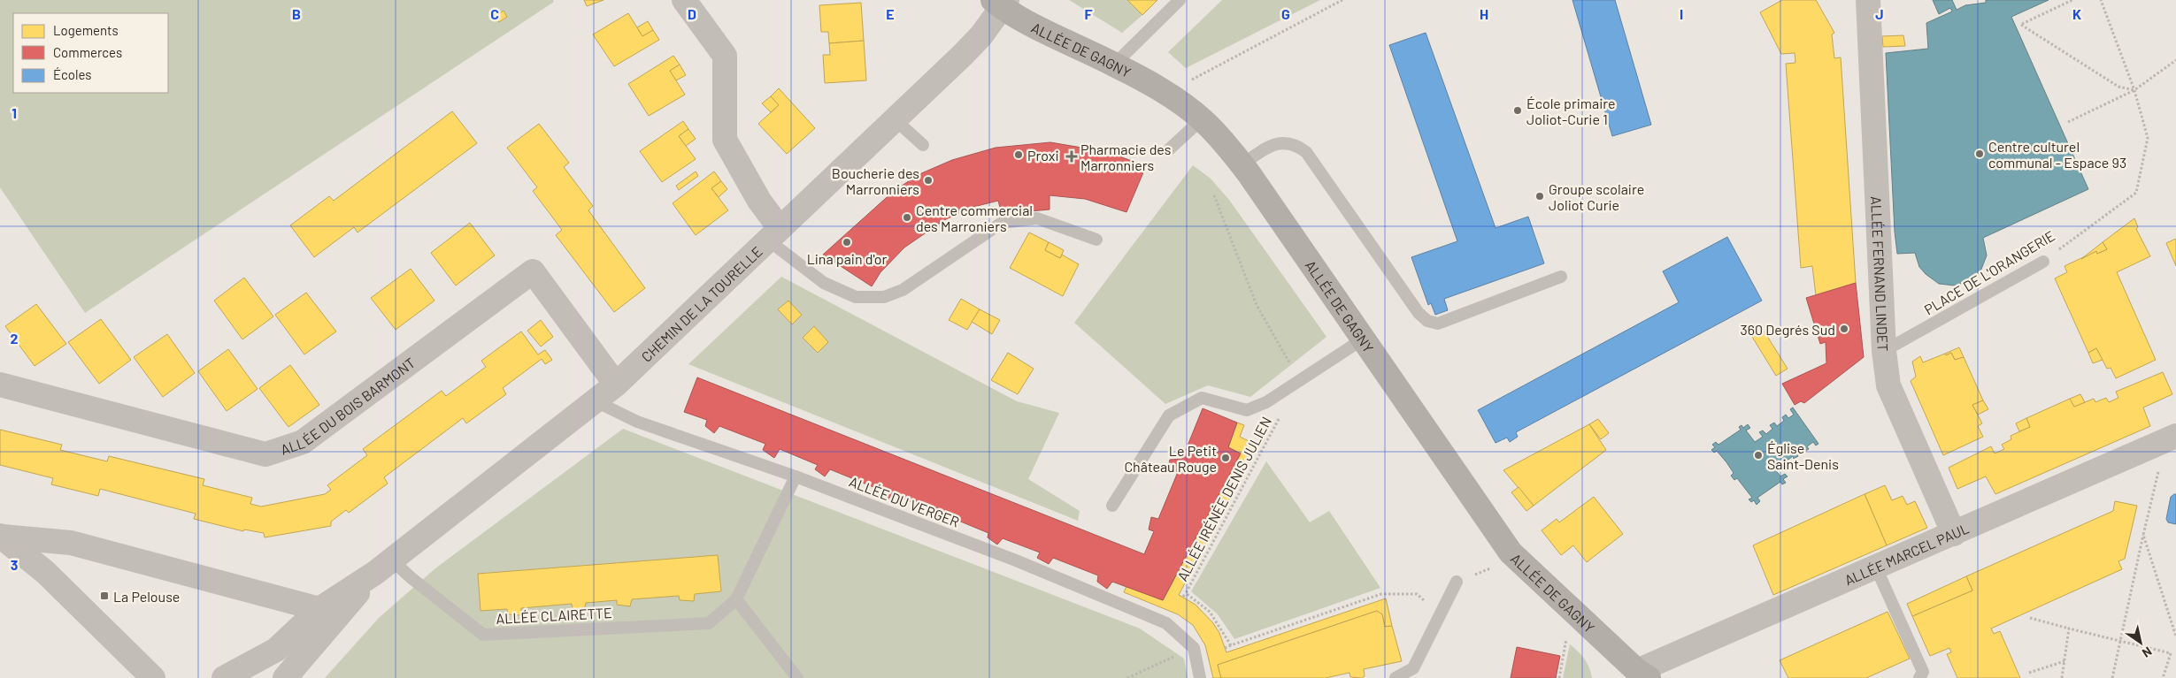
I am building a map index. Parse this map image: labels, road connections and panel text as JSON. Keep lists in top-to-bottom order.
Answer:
{
  "streets": {
    "main road": ["ALLÉE DE GAGNY"],
    "street": [
      "ALLÉE FERNAND LINDET",
      "CHEMIN DE LA TOURELLE",
      "ALLÉE DU BOIS BARMONT",
      "ALLÉE MARCEL PAUL"
    ],
    "lane": ["PLACE DE L'ORANGERIE", "ALLÉE DU VERGER", "ALLÉE CLAIRETTE"],
    "path": ["ALLÉE IRÉNÉE DENIS JULIEN"]
  },
  "crossings": [
    ["ALLÉE DE GAGNY", "CHEMIN DE LA TOURELLE"],
    ["ALLÉE DE GAGNY", "ALLÉE MARCEL PAUL"],
    ["PLACE DE L'ORANGERIE", "ALLÉE FERNAND LINDET"],
    ["ALLÉE FERNAND LINDET", "ALLÉE MARCEL PAUL"],
    ["CHEMIN DE LA TOURELLE", "ALLÉE DU BOIS BARMONT"],
    ["CHEMIN DE LA TOURELLE", "ALLÉE DU VERGER"],
    ["CHEMIN DE LA TOURELLE", "ALLÉE CLAIRETTE"]
  ],
  "places": {
    "other": [
      "École primaire Joliot-Curie 1",
      "Centre culturel communal - Espace 93",
      "Proxi",
      "Boucherie des Marronniers",
      "Groupe scolaire Joliot Curie",
      "Centre commercial des Marroniers",
      "Lina pain d'or",
      "360 Degrés Sud",
      "Église Saint-Denis",
      "Le Petit Château Rouge"
    ],
    "health": ["Pharmacie des Marronniers"],
    "transit": ["La Pelouse"]
  },
  "legend": ["Logements", "Commerces", "Écoles"],
  "north": "bottom right",
  "grid": {
    "columns": [
      "B",
      "C",
      "D",
      "E",
      "F",
      "G",
      "H",
      "I",
      "J",
      "K"
    ],
    "rows": ["1", "2", "3"]
  }
}
